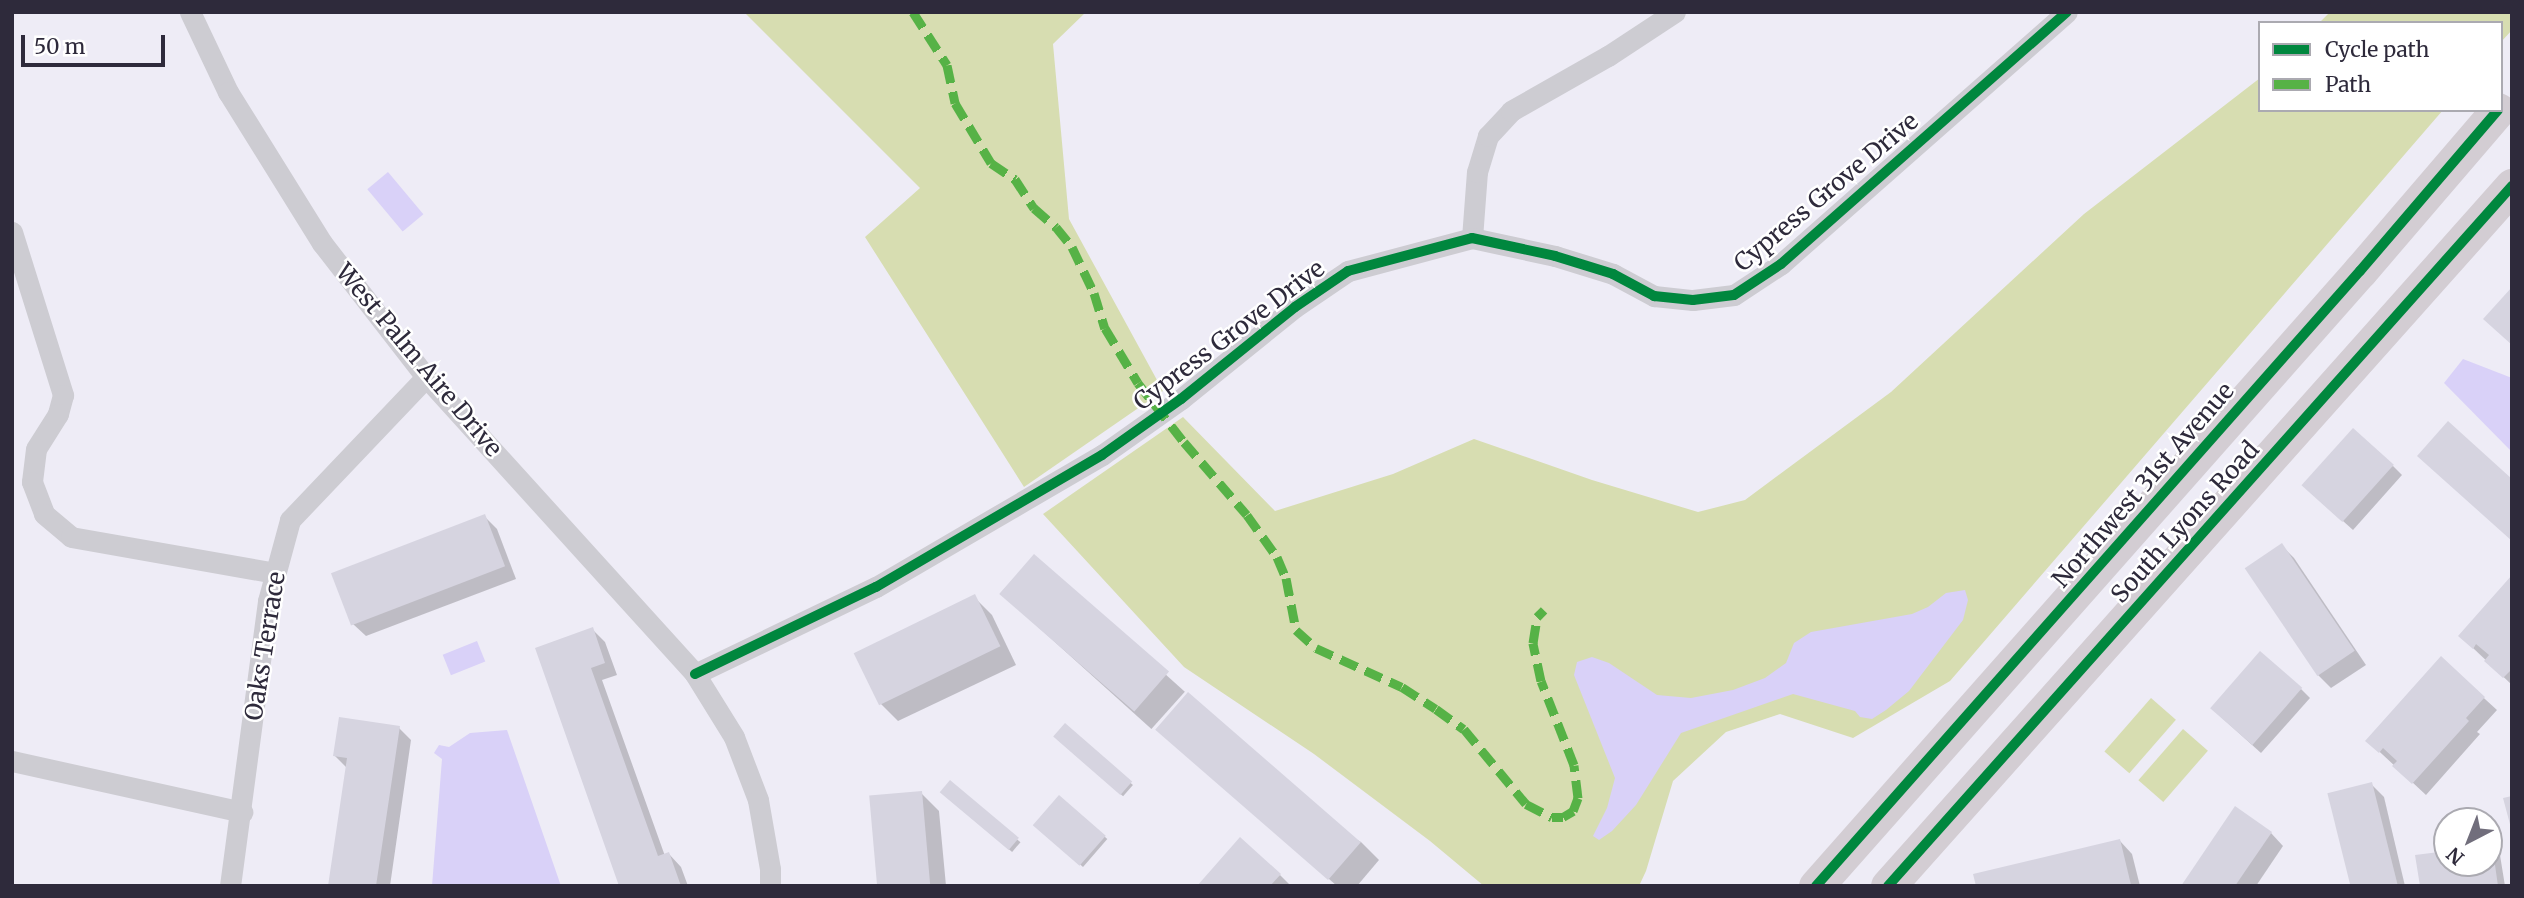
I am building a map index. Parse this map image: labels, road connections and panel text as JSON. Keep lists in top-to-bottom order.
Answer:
{
  "streets": {
    "main road": ["Northwest 31st Avenue", "South Lyons Road"],
    "street": ["Cypress Grove Drive", "West Palm Aire Drive", "Oaks Terrace"]
  },
  "crossings": [
    ["Cypress Grove Drive", "West Palm Aire Drive"],
    ["West Palm Aire Drive", "Oaks Terrace"]
  ],
  "legend": ["Cycle path", "Path"],
  "scale_bar": "50 m",
  "north": "bottom left"
}
